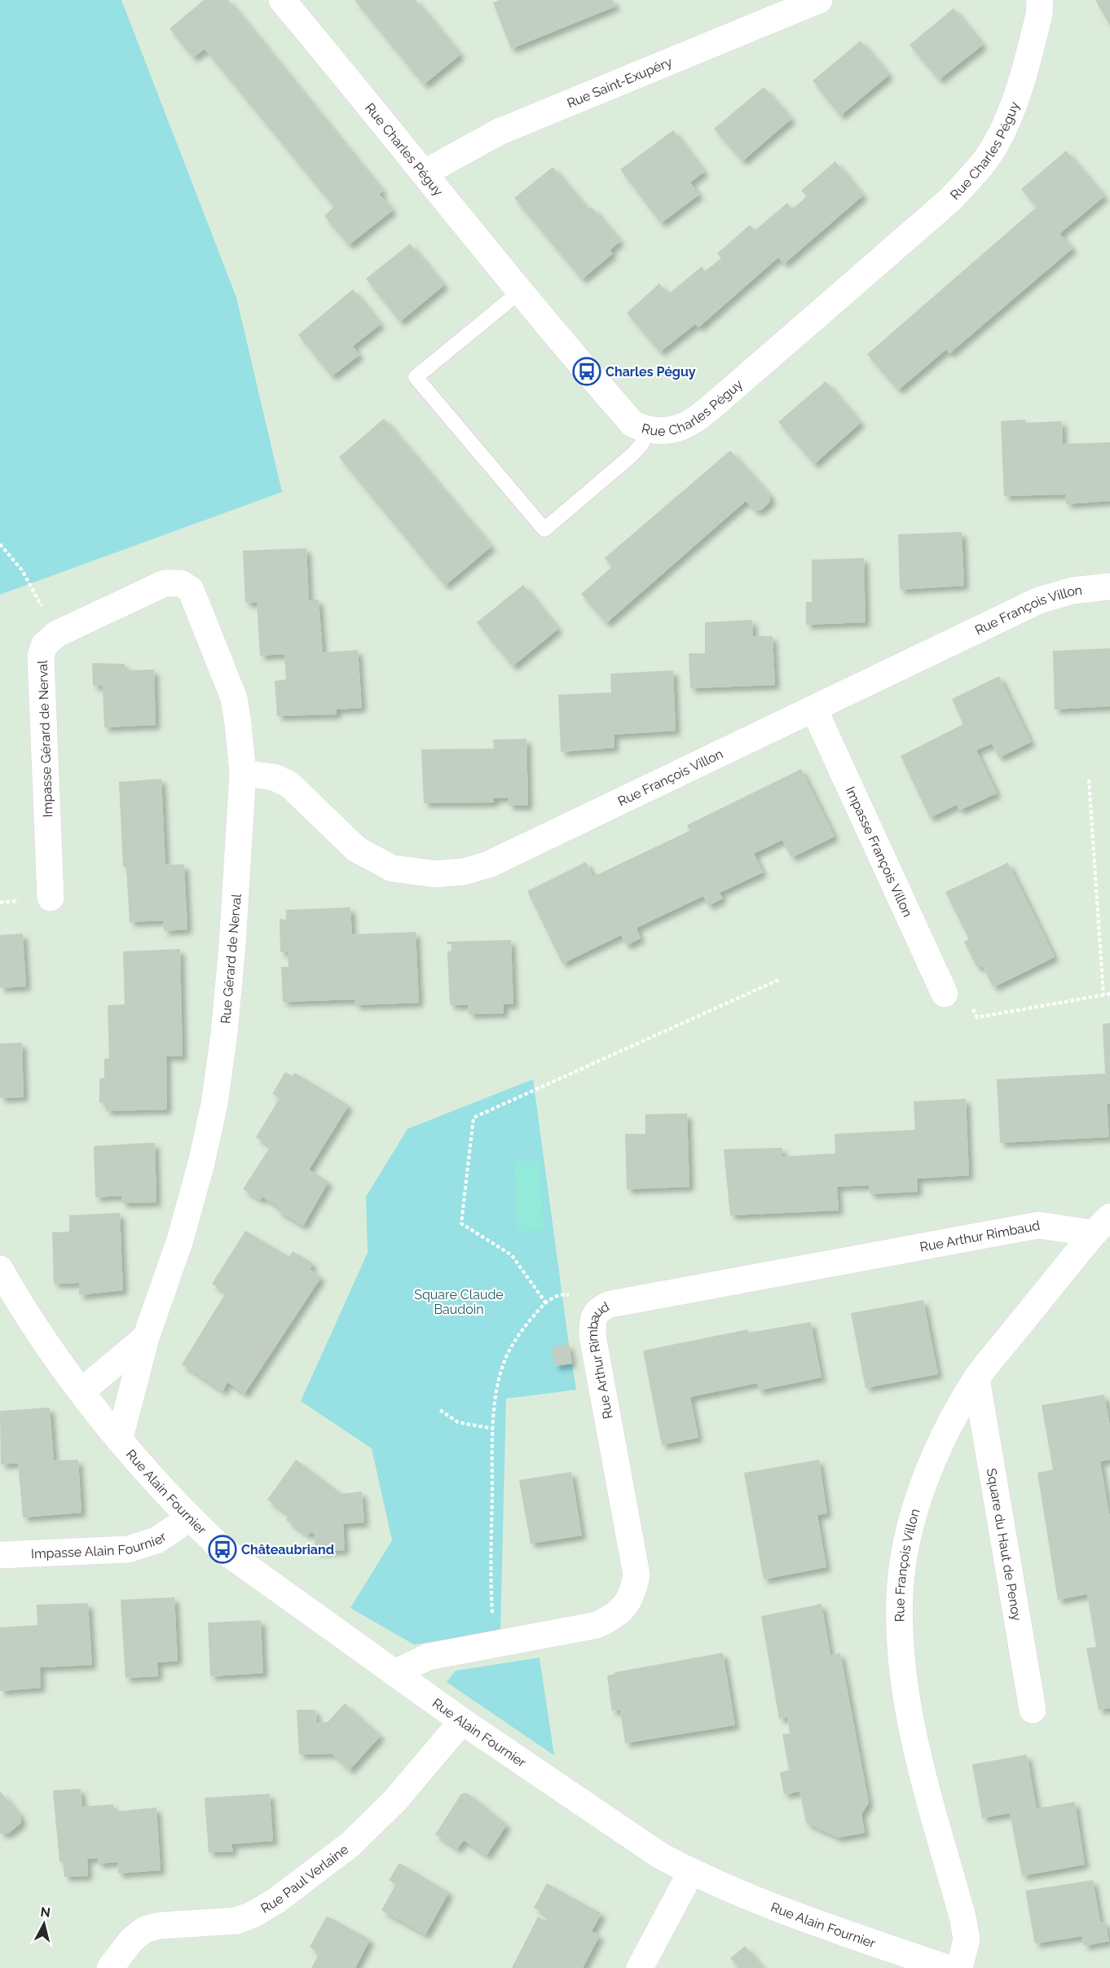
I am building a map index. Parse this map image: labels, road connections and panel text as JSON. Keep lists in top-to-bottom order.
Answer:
{
  "streets": {
    "street": [
      "Rue Saint-Exupéry",
      "Rue Charles Péguy",
      "Rue François Villon",
      "Impasse Gérard de Nerval",
      "Impasse François Villon",
      "Rue Gérard de Nerval",
      "Rue Arthur Rimbaud",
      "Rue Alain Fournier",
      "Impasse Alain Fournier",
      "Square du Haut de Penoy",
      "Rue Paul Verlaine"
    ]
  },
  "crossings": [
    ["Rue Saint-Exupéry", "Rue Charles Péguy"],
    ["Rue François Villon", "Impasse François Villon"],
    ["Rue François Villon", "Rue Gérard de Nerval"],
    ["Rue François Villon", "Rue Arthur Rimbaud"],
    ["Rue François Villon", "Square du Haut de Penoy"],
    ["Impasse Gérard de Nerval", "Rue Gérard de Nerval"],
    ["Rue Gérard de Nerval", "Rue Alain Fournier"],
    ["Rue Arthur Rimbaud", "Rue Alain Fournier"],
    ["Rue Alain Fournier", "Impasse Alain Fournier"],
    ["Rue Alain Fournier", "Rue Paul Verlaine"]
  ],
  "parks": ["Square Claude Baudoin"],
  "places": {
    "bus stop": ["Charles Péguy", "Châteaubriand"]
  },
  "north": "top"
}
